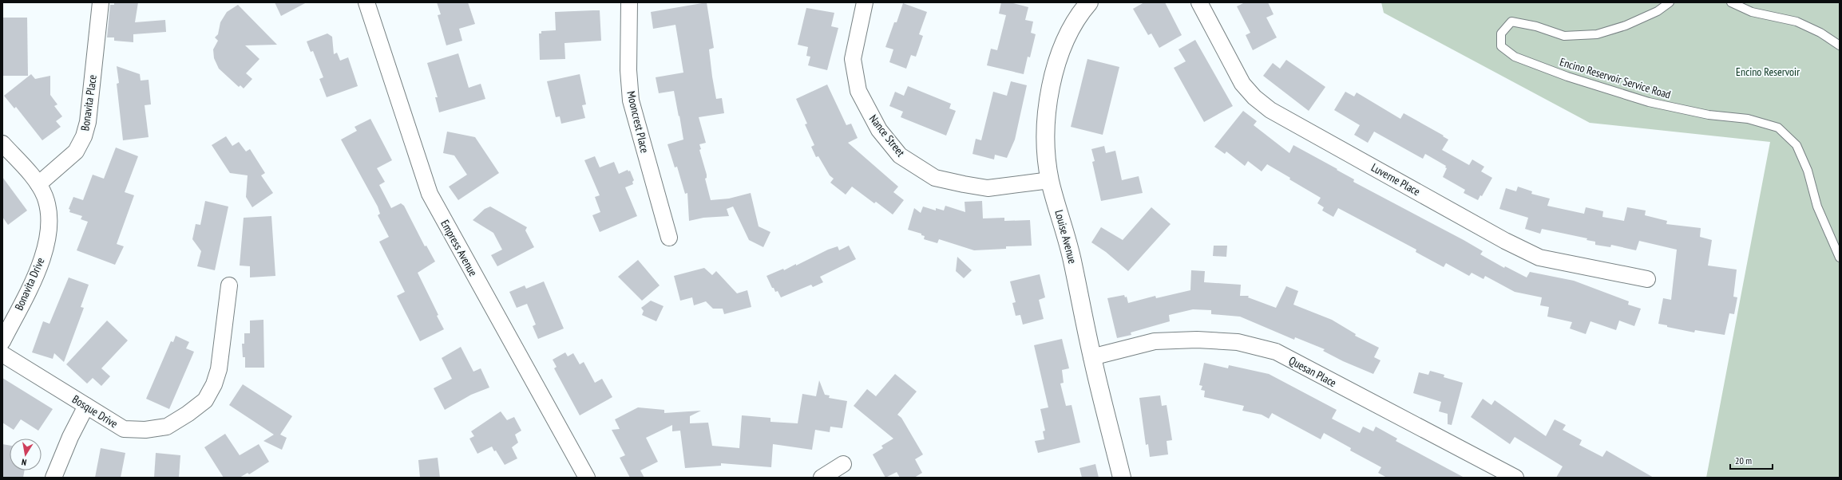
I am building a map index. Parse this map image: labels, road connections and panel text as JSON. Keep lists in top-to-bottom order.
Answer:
{
  "streets": {
    "street": [
      "Bonavita Place",
      "Mooncrest Place",
      "Nance Street",
      "Luverne Place",
      "Louise Avenue",
      "Empress Avenue",
      "Bonavita Drive",
      "Quesan Place",
      "Bosque Drive"
    ],
    "lane": ["Encino Reservoir Service Road"]
  },
  "crossings": [
    ["Bonavita Place", "Bonavita Drive"],
    ["Nance Street", "Louise Avenue"],
    ["Louise Avenue", "Quesan Place"]
  ],
  "parks": ["Encino Reservoir"],
  "scale_bar": "20 m",
  "north": "bottom"
}
